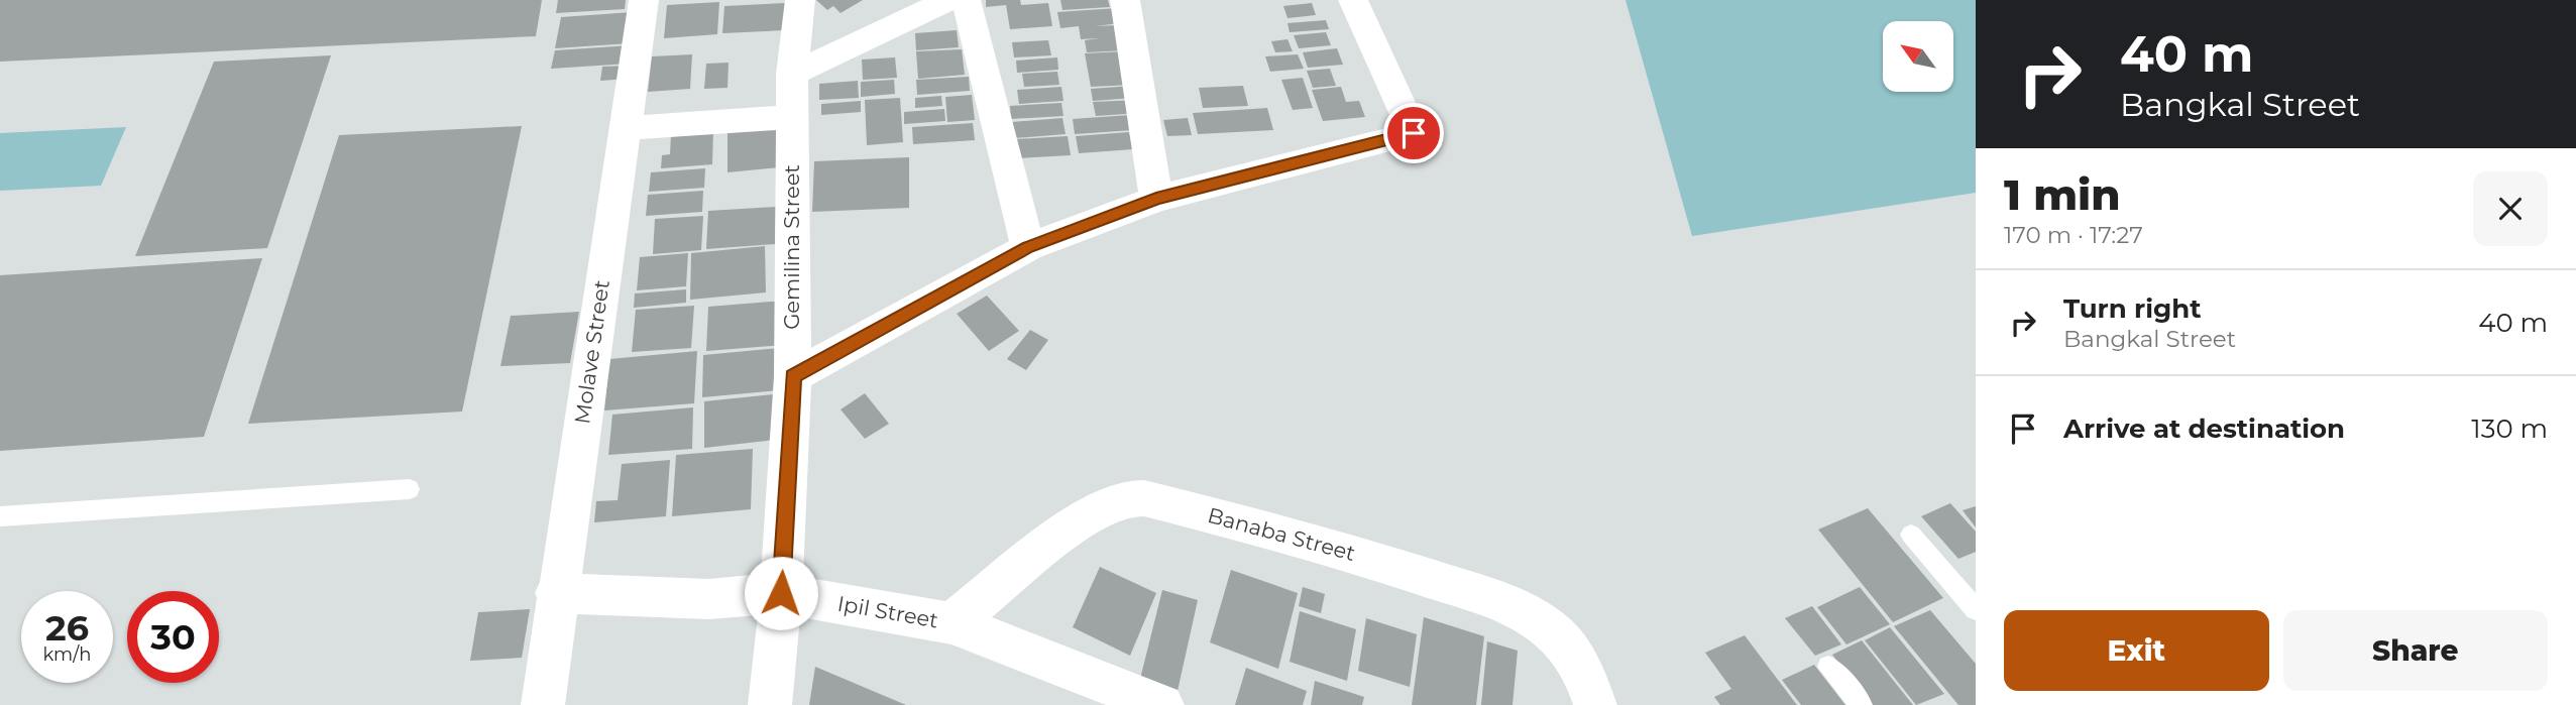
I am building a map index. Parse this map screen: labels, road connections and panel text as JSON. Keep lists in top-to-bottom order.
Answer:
{
  "streets": {
    "street": [
      "Gemilina Street",
      "Molave Street",
      "Banaba Street",
      "Ipil Street"
    ]
  },
  "crossings": [
    ["Gemilina Street", "Ipil Street"],
    ["Molave Street", "Ipil Street"],
    ["Banaba Street", "Ipil Street"]
  ],
  "north": "top left",
  "page": {
    "turn": ["40 m", "Bangkal Street"],
    "heading": ["1 min", "170 m · 17:27"],
    "list": [
      {
        "name": "Turn right",
        "note": "Bangkal Street",
        "value": "40 m"
      },
      {
        "name": "Arrive at destination",
        "value": "130 m"
      }
    ],
    "speed": "26 km/h",
    "limit": "30",
    "buttons": ["Exit", "Share"]
  }
}
